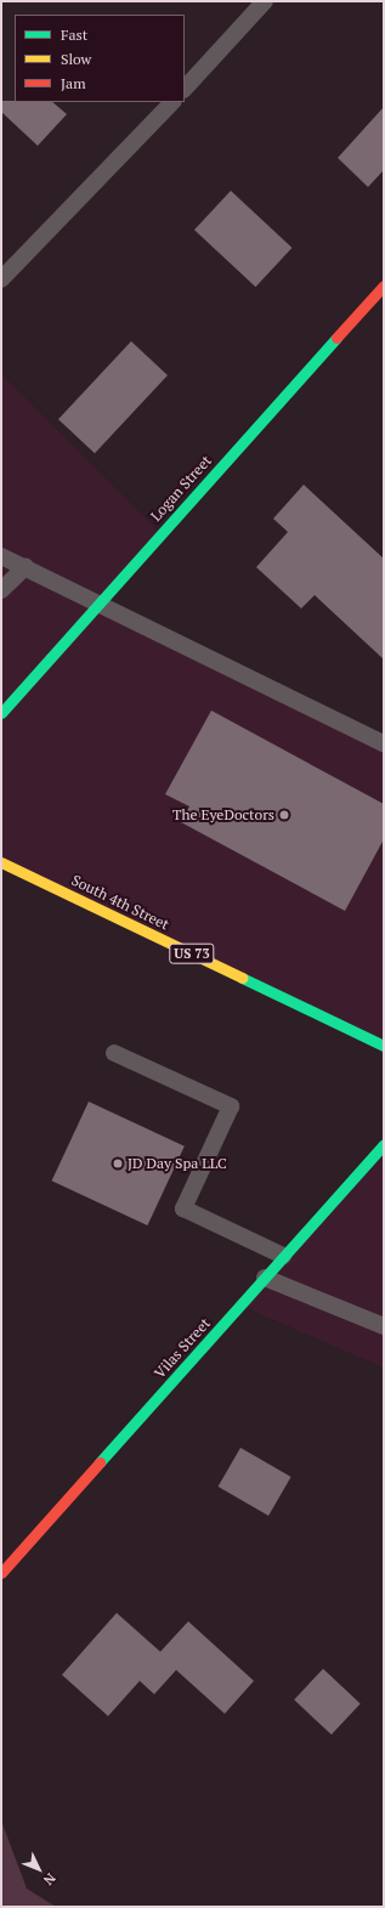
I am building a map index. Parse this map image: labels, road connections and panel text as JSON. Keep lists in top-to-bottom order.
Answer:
{
  "streets": {
    "main road": [
      "Logan Street",
      "South 4th Street",
      "US 73",
      "Vilas Street"
    ]
  },
  "places": ["The EyeDoctors", "JD Day Spa LLC"],
  "legend": ["Fast", "Slow", "Jam"],
  "north": "bottom right"
}
